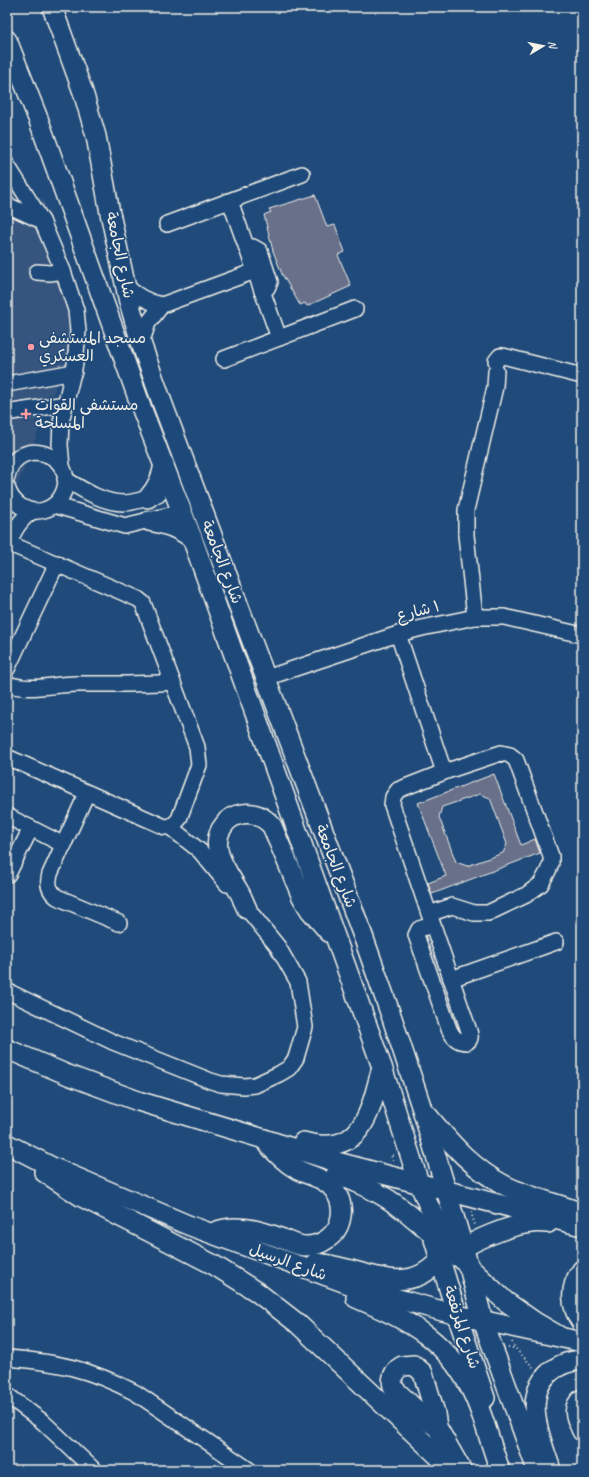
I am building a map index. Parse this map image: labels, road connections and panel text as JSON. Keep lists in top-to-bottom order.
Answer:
{
  "streets": {
    "main road": ["شارع الجامعة", "شارع الرسيل", "شارع المرتفعة"],
    "street": ["١ شارع"]
  },
  "crossings": [
    ["شارع الجامعة", "١ شارع"],
    ["شارع الجامعة", "شارع المرتفعة"],
    ["شارع الرسيل", "شارع المرتفعة"]
  ],
  "places": {
    "other": ["مسجد المستشفى العسكري"],
    "health": ["مستشفى القوات المسلحة"]
  },
  "north": "right"
}
